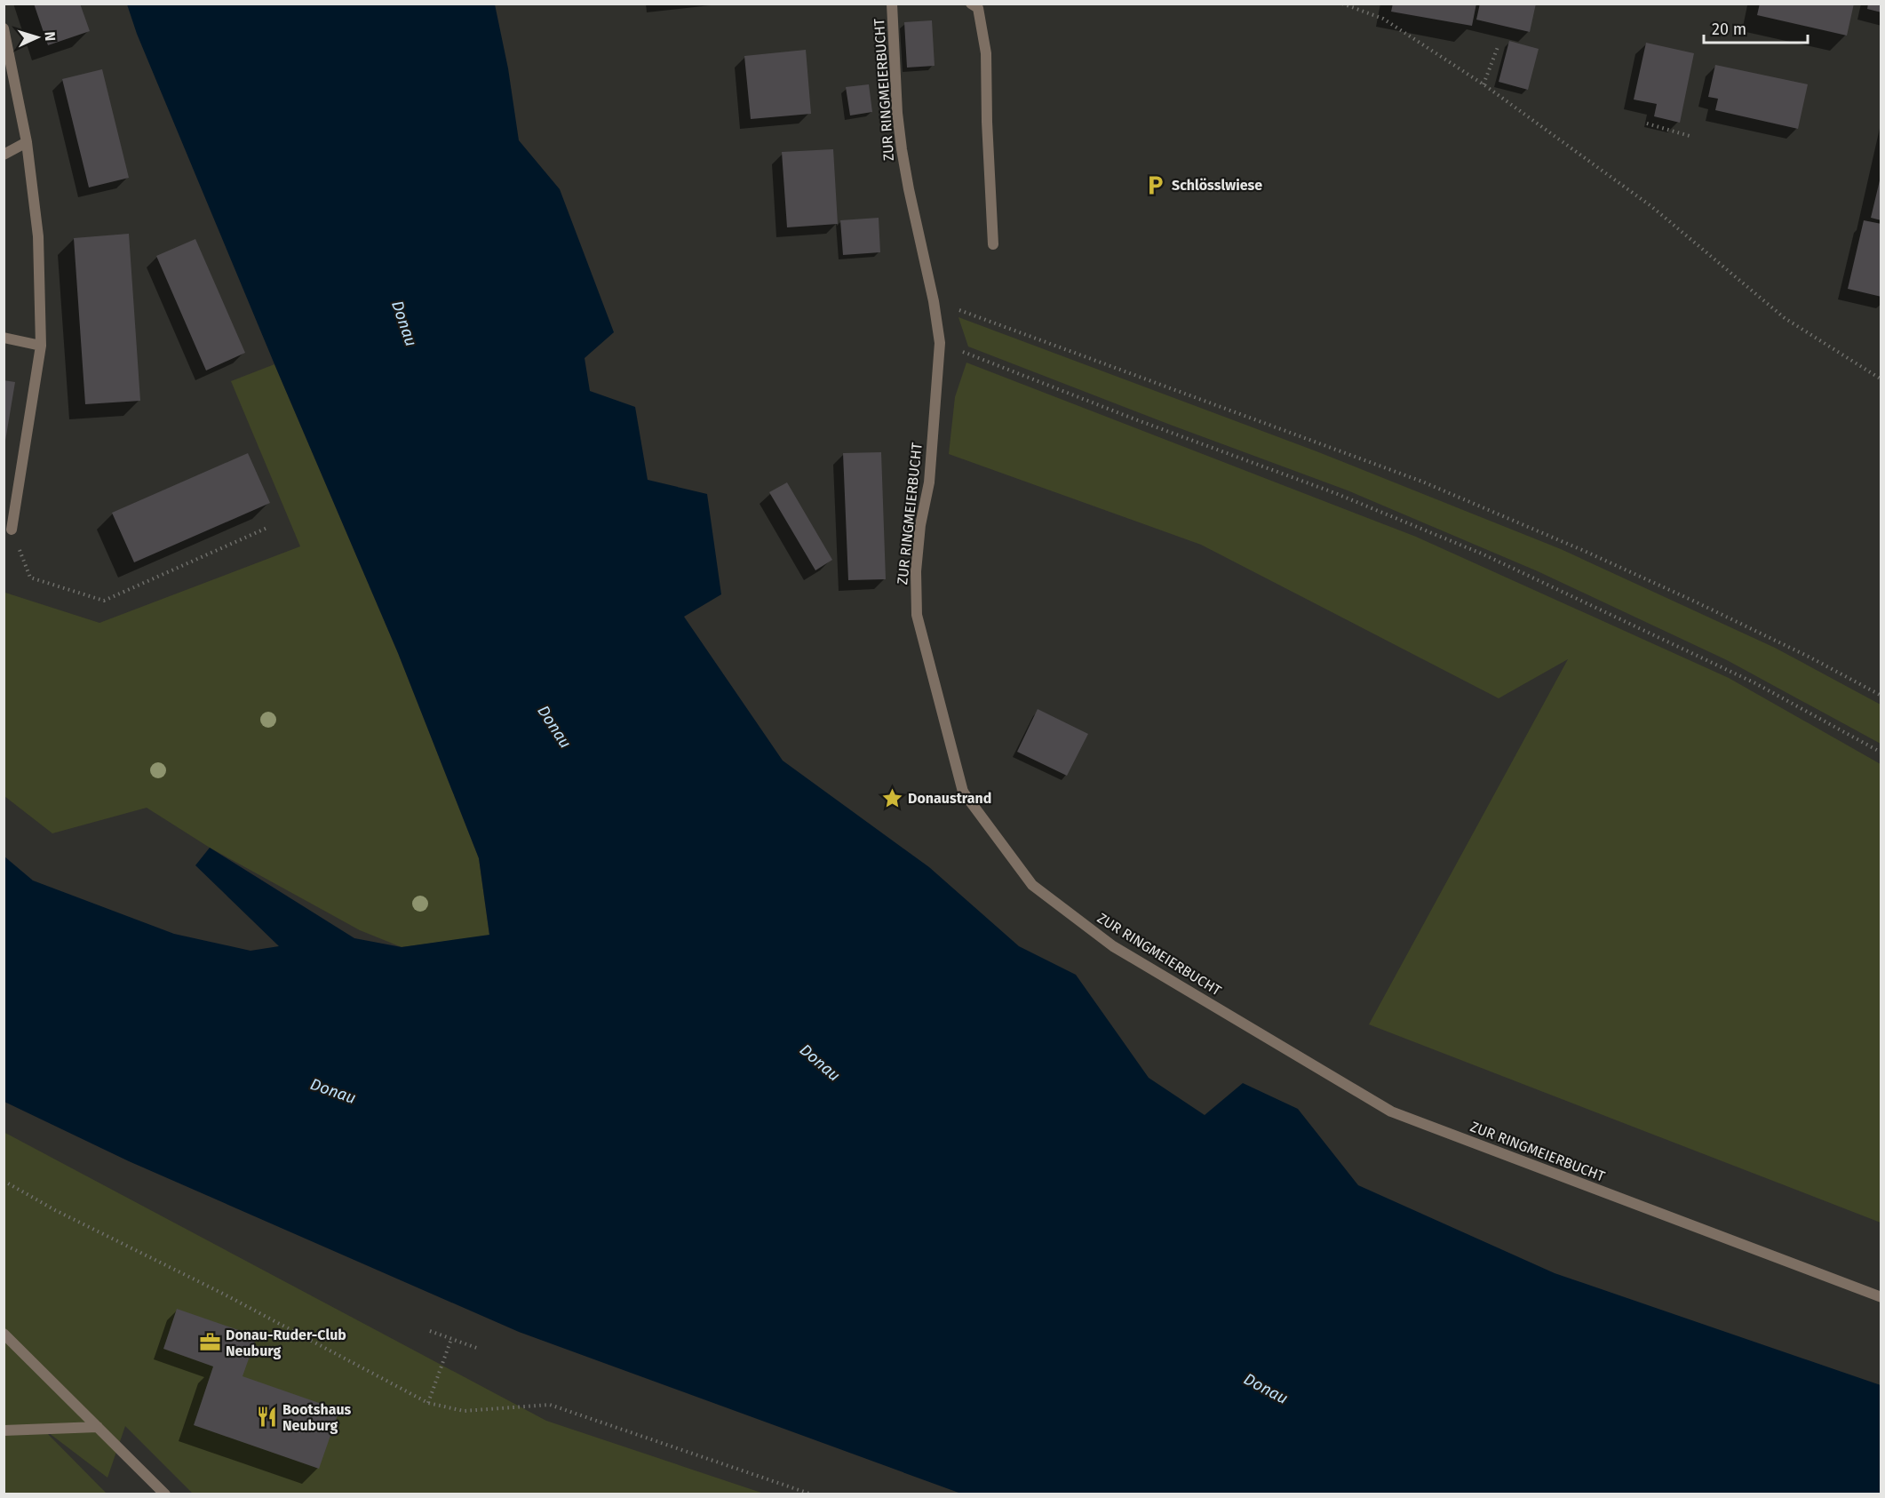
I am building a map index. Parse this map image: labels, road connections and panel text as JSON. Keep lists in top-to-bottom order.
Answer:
{
  "streets": {
    "street": ["ZUR RINGMEIERBUCHT"]
  },
  "water": ["Donau"],
  "places": {
    "parking": ["Schlösslwiese"],
    "place": ["Donaustrand"],
    "office": ["Donau-Ruder-Club Neuburg"],
    "restaurant": ["Bootshaus Neuburg"]
  },
  "scale_bar": "20 m",
  "north": "right"
}
